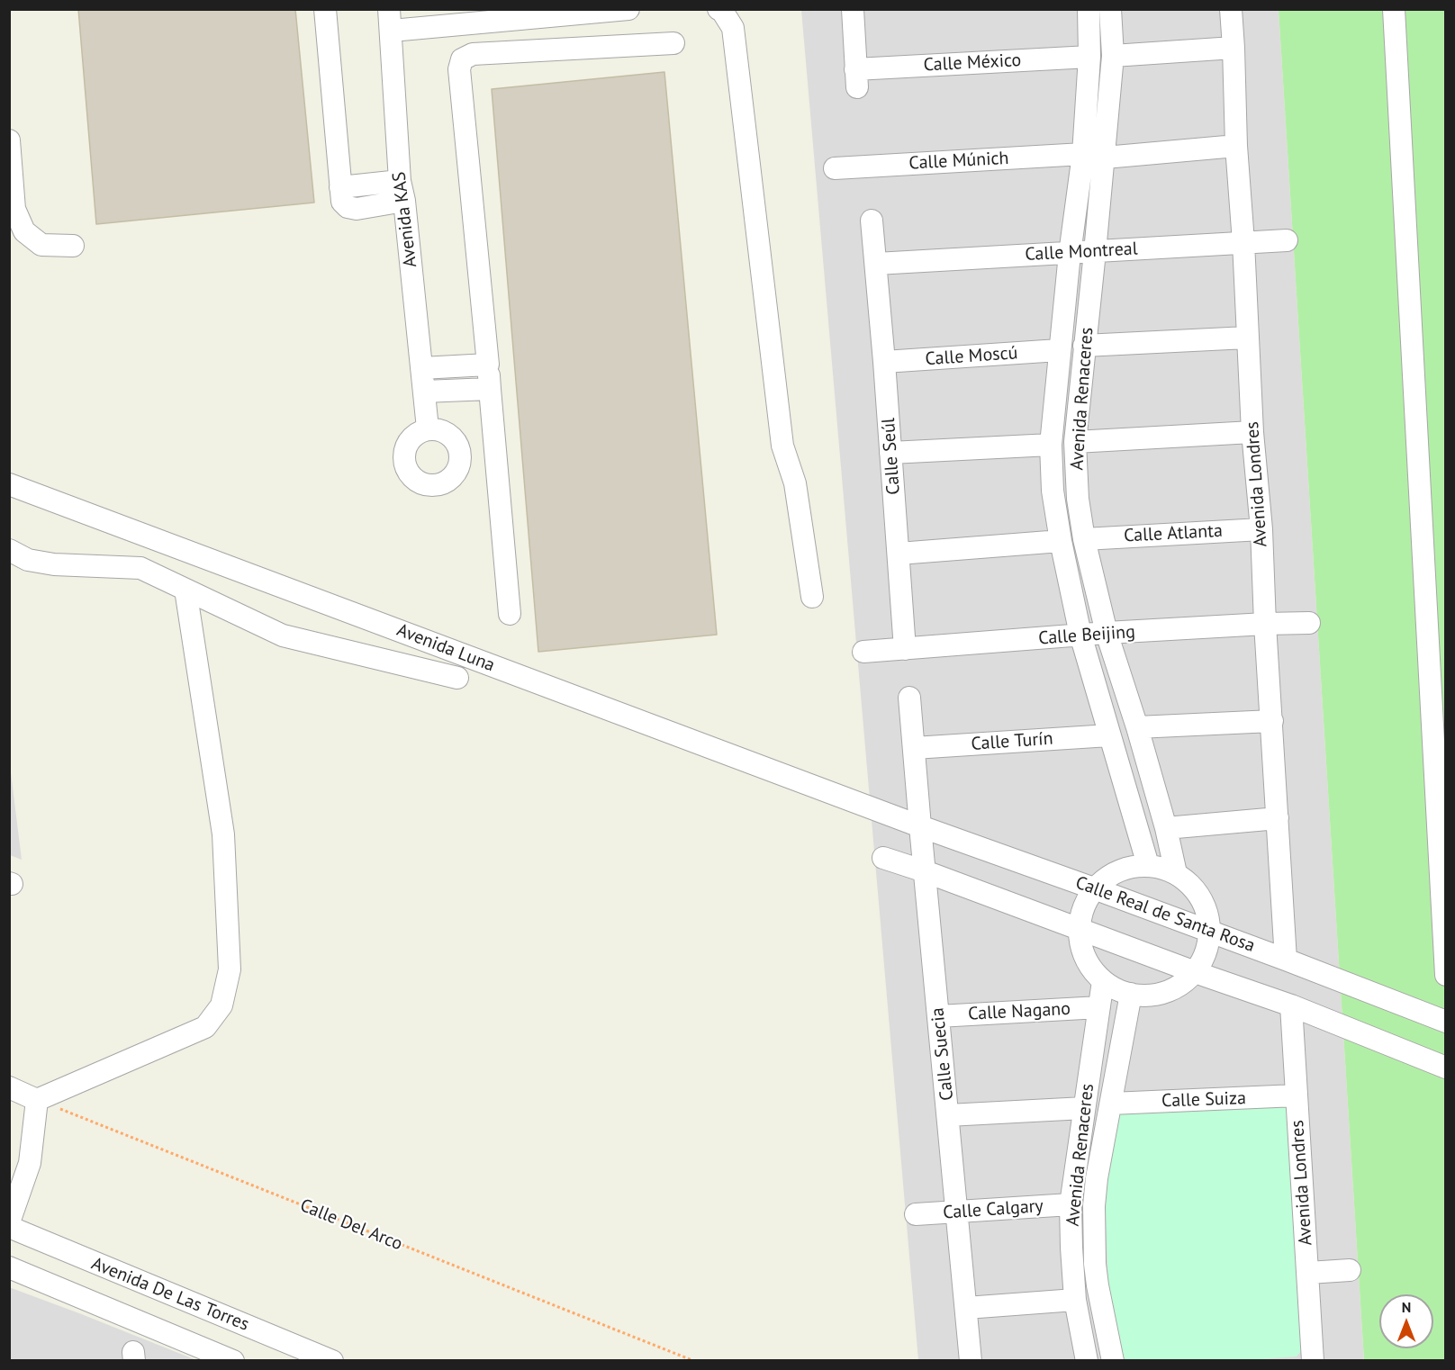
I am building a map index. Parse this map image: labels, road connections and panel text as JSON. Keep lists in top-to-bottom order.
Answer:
{
  "streets": {
    "street": [
      "Calle México",
      "Calle Múnich",
      "Avenida KAS",
      "Calle Montreal",
      "Calle Moscú",
      "Avenida Renaceres",
      "Calle Seúl",
      "Avenida Londres",
      "Calle Atlanta",
      "Calle Beijing",
      "Avenida Luna",
      "Calle Turín",
      "Calle Real de Santa Rosa",
      "Calle Nagano",
      "Calle Suecia",
      "Calle Suiza",
      "Calle Calgary",
      "Avenida De Las Torres"
    ],
    "path": ["Calle Del Arco"]
  },
  "crossings": [
    ["Calle México", "Avenida Renaceres"],
    ["Calle Múnich", "Avenida Renaceres"],
    ["Calle Montreal", "Avenida Renaceres"],
    ["Calle Montreal", "Calle Seúl"],
    ["Calle Montreal", "Avenida Londres"],
    ["Calle Moscú", "Avenida Renaceres"],
    ["Calle Moscú", "Calle Seúl"],
    ["Avenida Renaceres", "Calle Atlanta"],
    ["Avenida Renaceres", "Calle Beijing"],
    ["Avenida Renaceres", "Calle Turín"],
    ["Avenida Renaceres", "Calle Nagano"],
    ["Avenida Renaceres", "Calle Suiza"],
    ["Avenida Renaceres", "Calle Calgary"],
    ["Calle Seúl", "Calle Beijing"],
    ["Avenida Londres", "Calle Atlanta"],
    ["Avenida Londres", "Calle Beijing"],
    ["Avenida Londres", "Calle Real de Santa Rosa"],
    ["Avenida Londres", "Calle Suiza"],
    ["Avenida Luna", "Calle Real de Santa Rosa"],
    ["Calle Turín", "Calle Suecia"],
    ["Calle Real de Santa Rosa", "Calle Suecia"],
    ["Calle Nagano", "Calle Suecia"],
    ["Calle Suecia", "Calle Calgary"]
  ],
  "north": "top"
}
